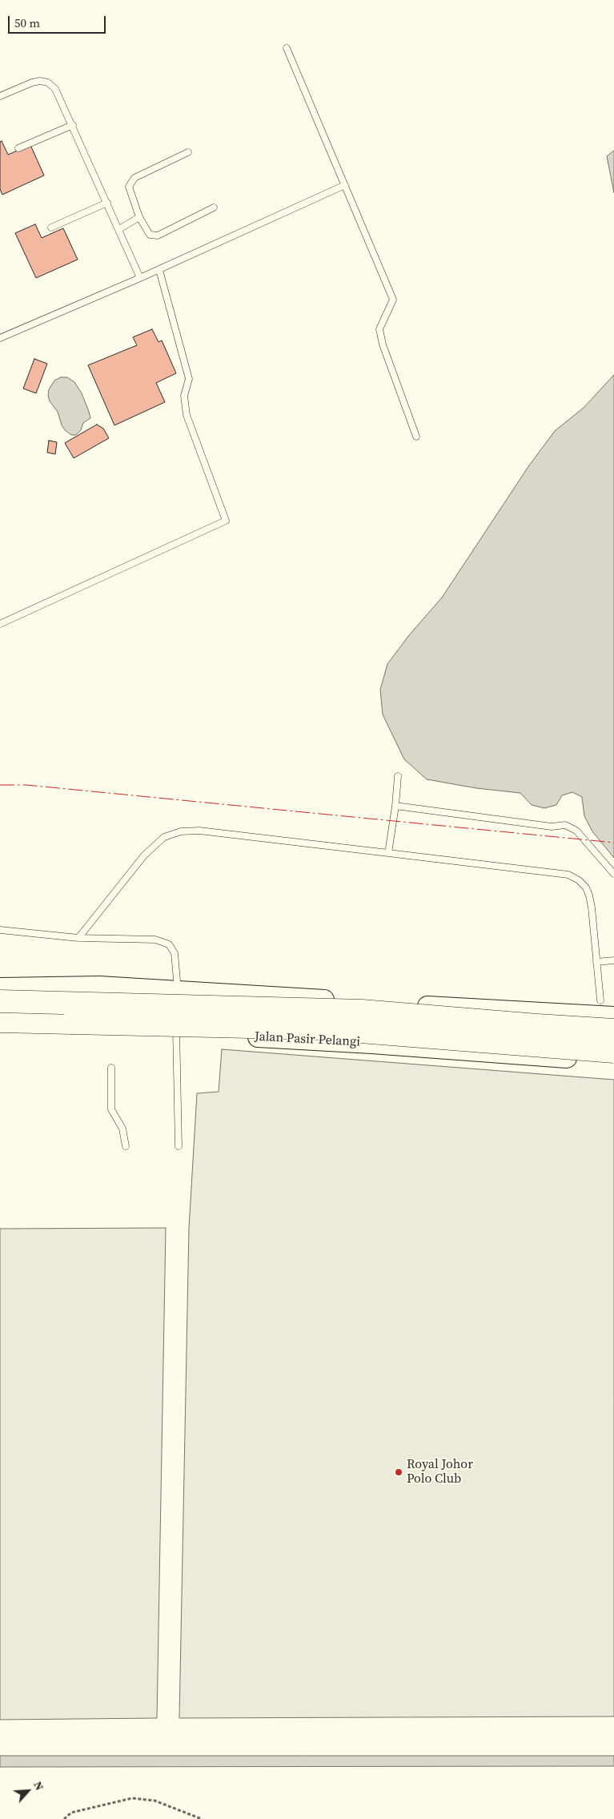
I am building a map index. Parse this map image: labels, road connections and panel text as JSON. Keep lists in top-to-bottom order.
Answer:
{
  "streets": {
    "main road": ["Jalan Pasir Pelangi"]
  },
  "places": ["Royal Johor Polo Club"],
  "scale_bar": "50 m",
  "north": "top right"
}
